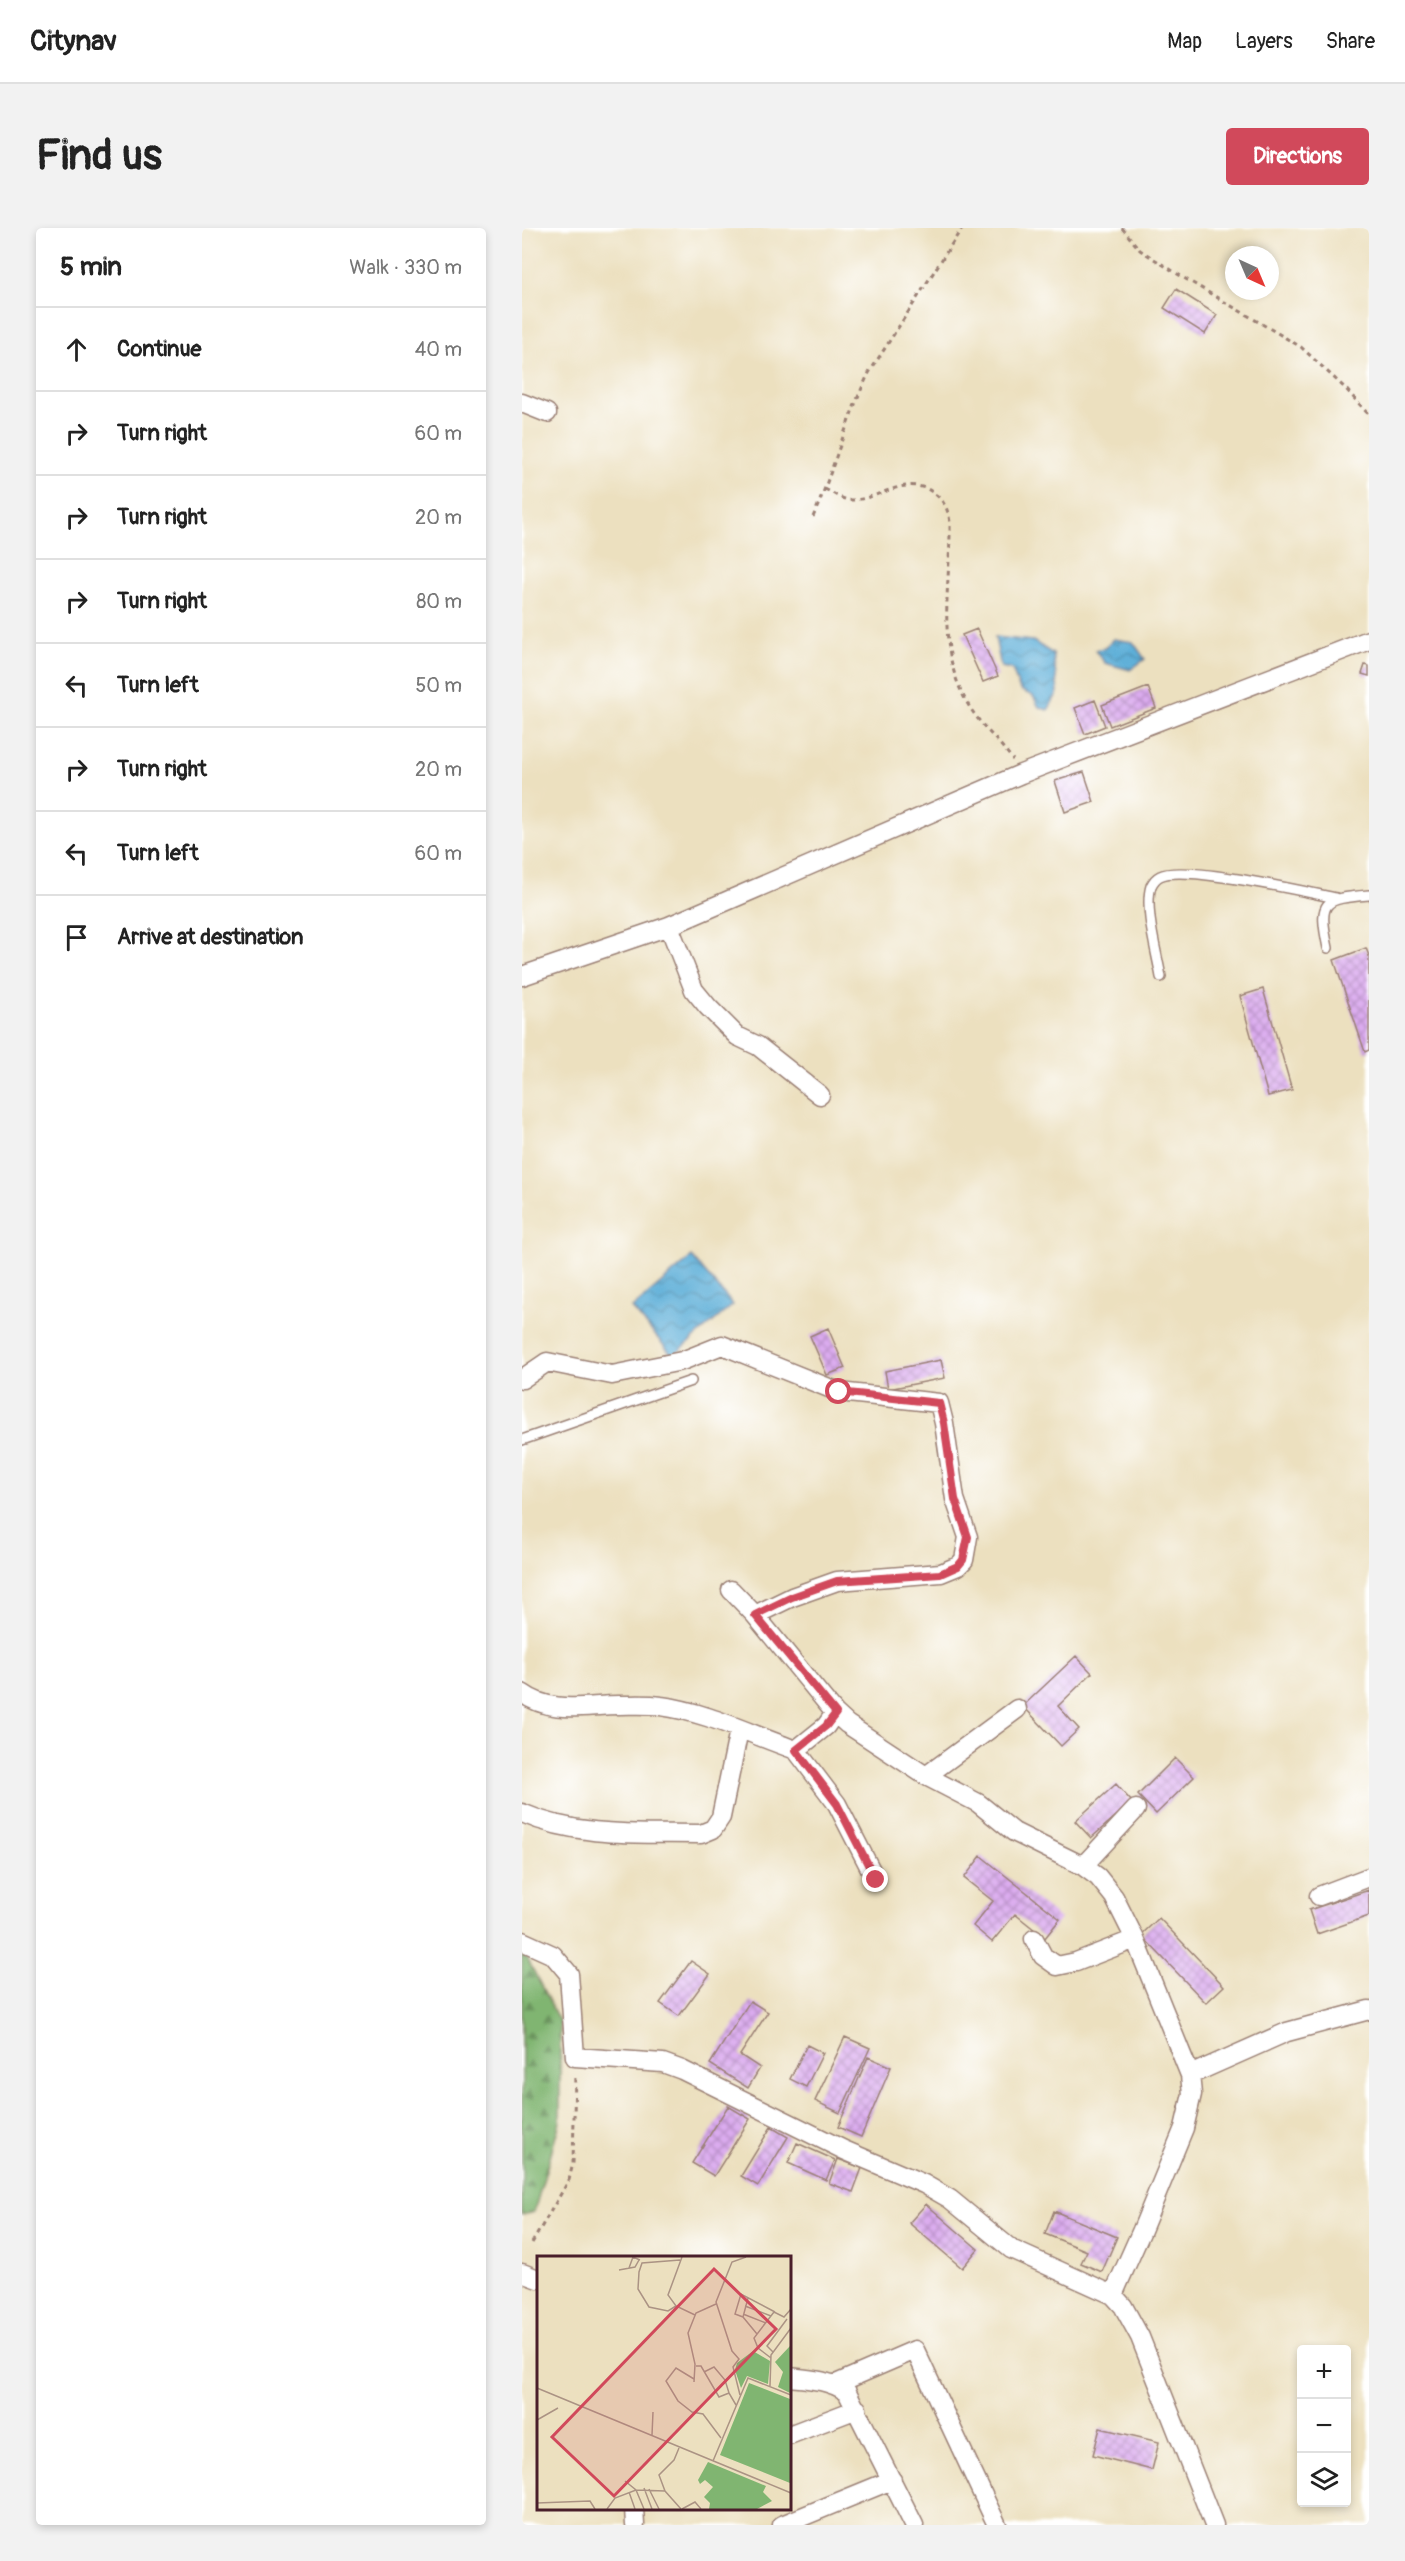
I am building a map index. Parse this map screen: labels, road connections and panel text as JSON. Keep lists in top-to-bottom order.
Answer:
{
  "north": "bottom right",
  "page": {
    "header": "Citynav",
    "nav": ["Map", "Layers", "Share"],
    "buttons": "Directions",
    "title": "Find us",
    "heading": ["5 min", "Walk · 330 m"],
    "list": [
      ["Continue", "40 m"],
      ["Turn right", "60 m"],
      ["Turn right", "20 m"],
      ["Turn right", "80 m"],
      ["Turn left", "50 m"],
      ["Turn right", "20 m"],
      ["Turn left", "60 m"],
      "Arrive at destination"
    ],
    "map_buttons": ["+", "−"]
  }
}
